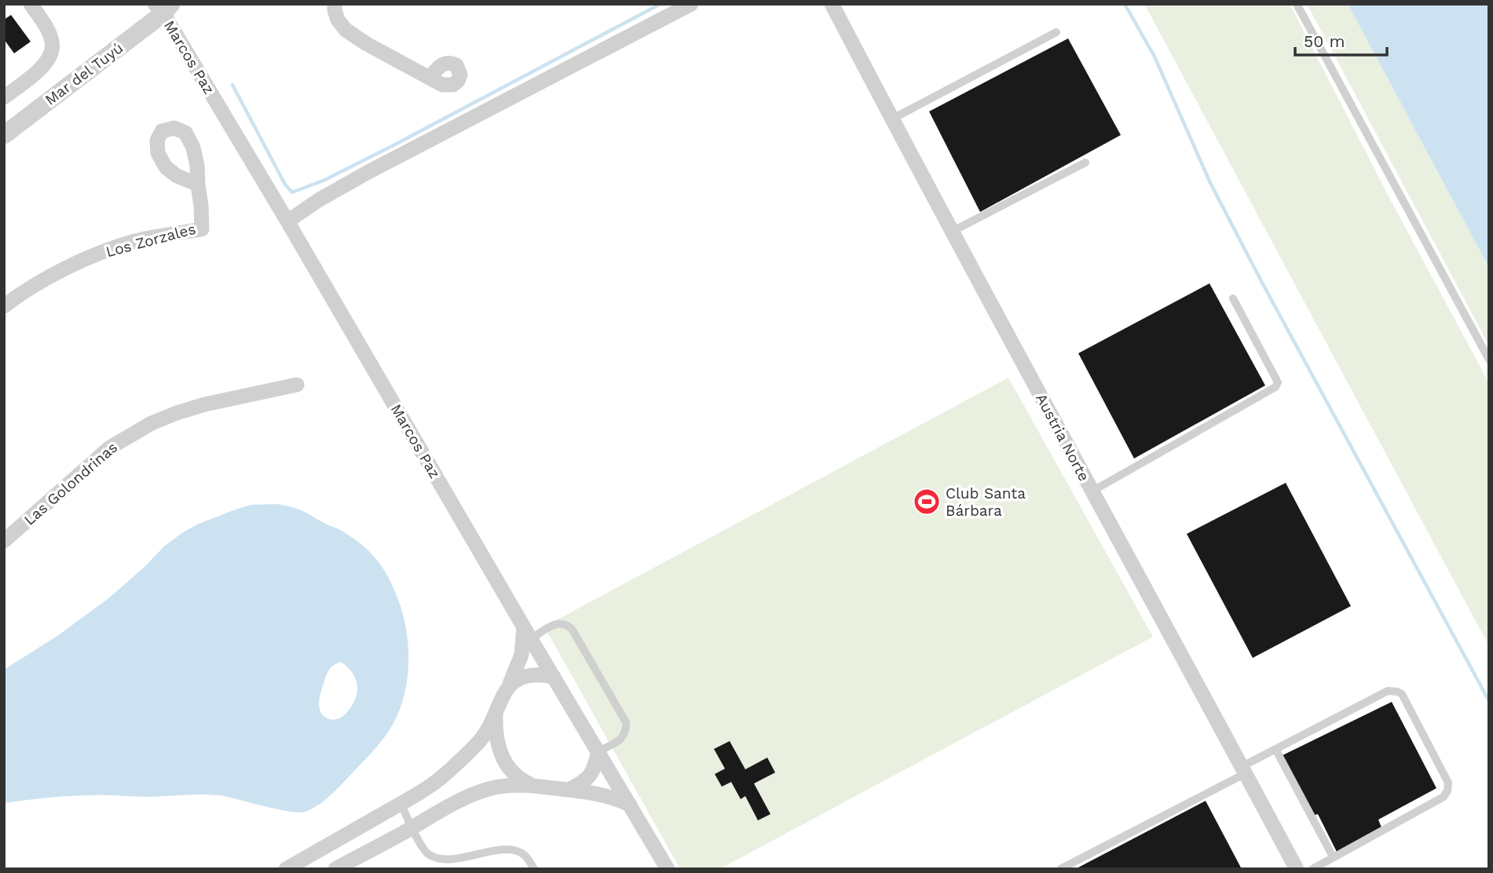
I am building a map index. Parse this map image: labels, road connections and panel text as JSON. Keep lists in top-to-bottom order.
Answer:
{
  "streets": {
    "street": [
      "Marcos Paz",
      "Mar del Tuyú",
      "Los Zorzales",
      "Austria Norte",
      "Las Golondrinas"
    ]
  },
  "crossings": [
    ["Marcos Paz", "Mar del Tuyú"]
  ],
  "places": {
    "sports": ["Club Santa Bárbara"]
  },
  "scale_bar": "50 m"
}
